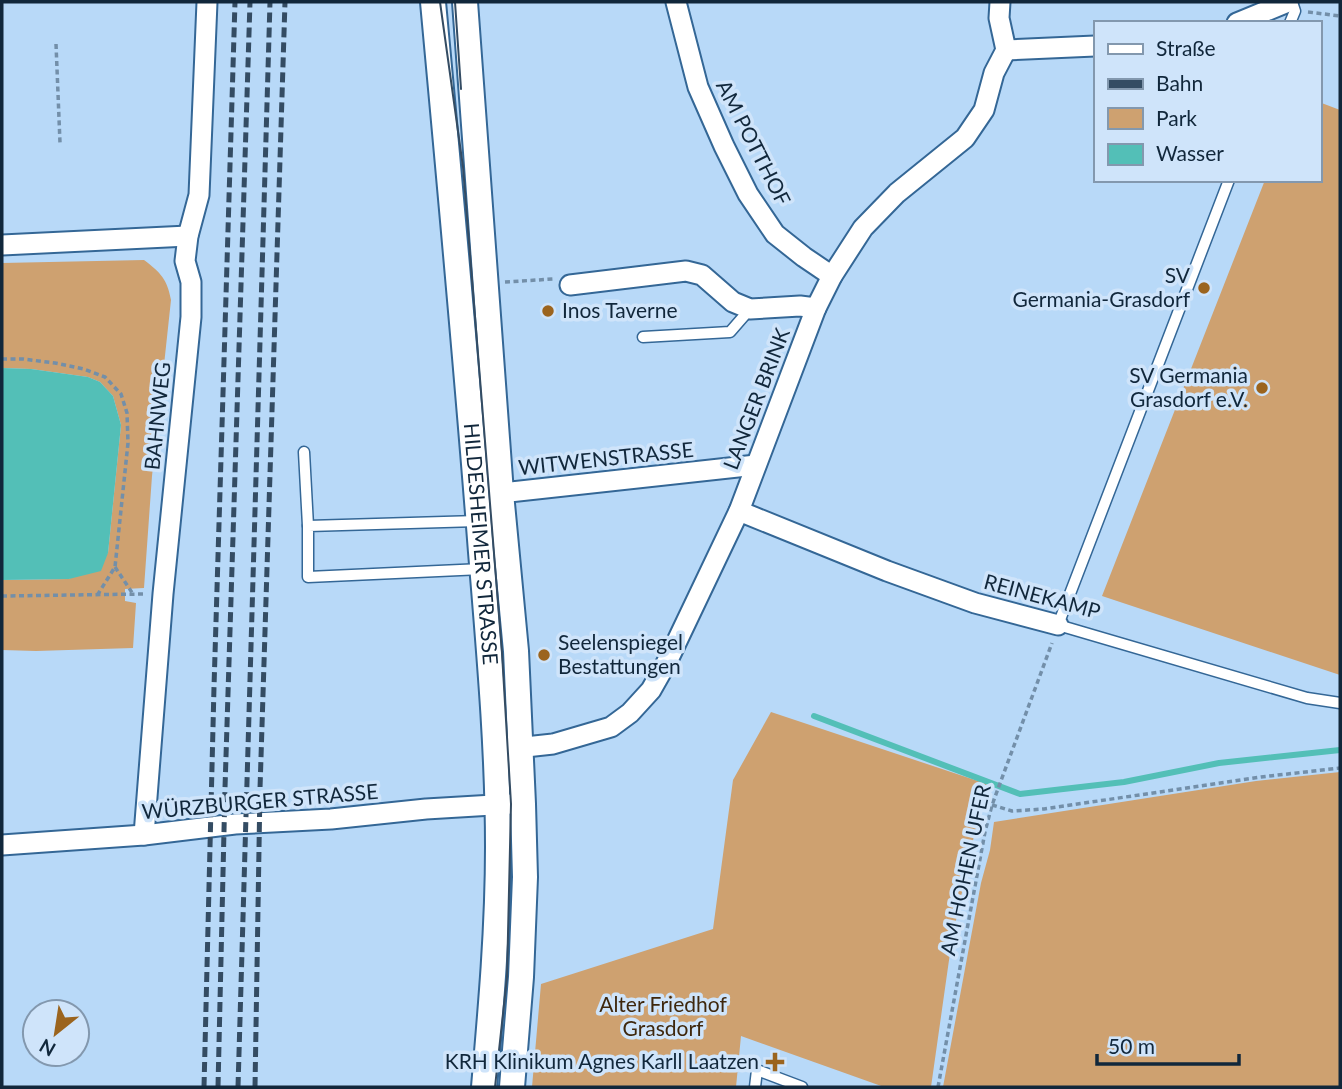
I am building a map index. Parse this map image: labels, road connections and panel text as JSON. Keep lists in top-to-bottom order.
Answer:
{
  "streets": {
    "street": [
      "AM POTTHOF",
      "LANGER BRINK",
      "BAHNWEG",
      "WITWENSTRASSE",
      "HILDESHEIMER STRASSE",
      "REINEKAMP",
      "WÜRZBURGER STRASSE"
    ],
    "path": ["AM HOHEN UFER"]
  },
  "crossings": [
    ["AM POTTHOF", "LANGER BRINK"],
    ["LANGER BRINK", "WITWENSTRASSE"],
    ["LANGER BRINK", "HILDESHEIMER STRASSE"],
    ["LANGER BRINK", "REINEKAMP"],
    ["BAHNWEG", "WÜRZBURGER STRASSE"],
    ["WITWENSTRASSE", "HILDESHEIMER STRASSE"],
    ["HILDESHEIMER STRASSE", "WÜRZBURGER STRASSE"],
    ["REINEKAMP", "AM HOHEN UFER"]
  ],
  "parks": ["Alter Friedhof Grasdorf"],
  "places": {
    "other": [
      "SV Germania-Grasdorf",
      "Inos Taverne",
      "SV Germania Grasdorf e.V.",
      "Seelenspiegel Bestattungen"
    ],
    "health": ["KRH Klinikum Agnes Karll Laatzen"]
  },
  "legend": [
    "Straße",
    "Bahn",
    "Park",
    "Wasser"
  ],
  "scale_bar": "50 m",
  "north": "bottom left"
}
